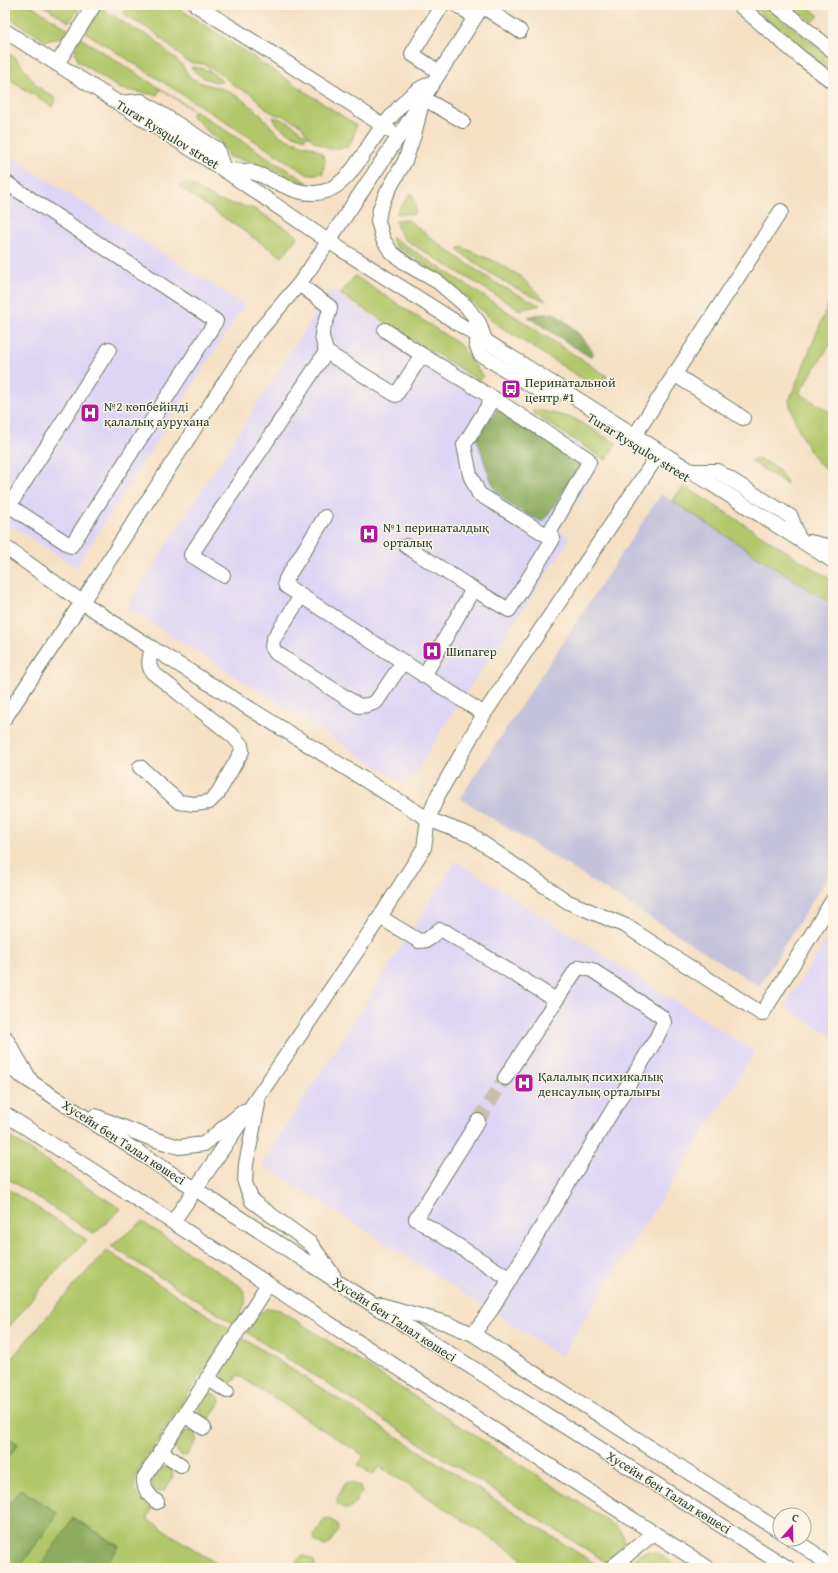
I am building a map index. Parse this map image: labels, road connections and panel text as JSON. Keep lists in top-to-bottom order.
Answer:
{
  "streets": {
    "street": ["Turar Rysqulov street", "Хусейн бен Талал көшесі"]
  },
  "places": {
    "bus stop": ["Перинатальной центр #1"],
    "hospital": [
      "№2 көпбейінді қалалық аурухана",
      "№1 перинаталдық орталық",
      "Шипагер",
      "Қалалық психикалық денсаулық орталығы"
    ]
  },
  "north": "top"
}
